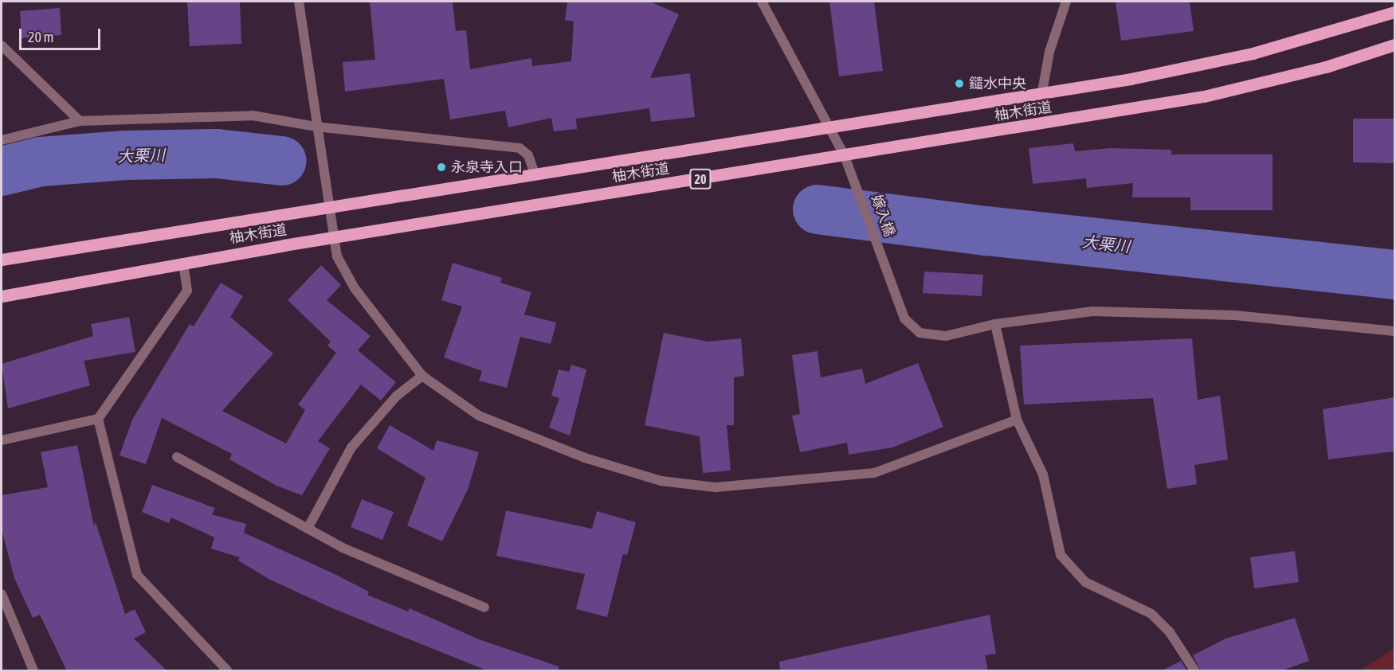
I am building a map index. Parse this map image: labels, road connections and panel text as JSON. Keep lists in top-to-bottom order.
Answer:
{
  "streets": {
    "main road": ["柚木街道", "20"],
    "street": ["嫁入橋"]
  },
  "crossings": [
    ["柚木街道", "嫁入橋"]
  ],
  "water": ["大栗川"],
  "places": ["鑓水中央", "永泉寺入口"],
  "scale_bar": "20 m"
}
